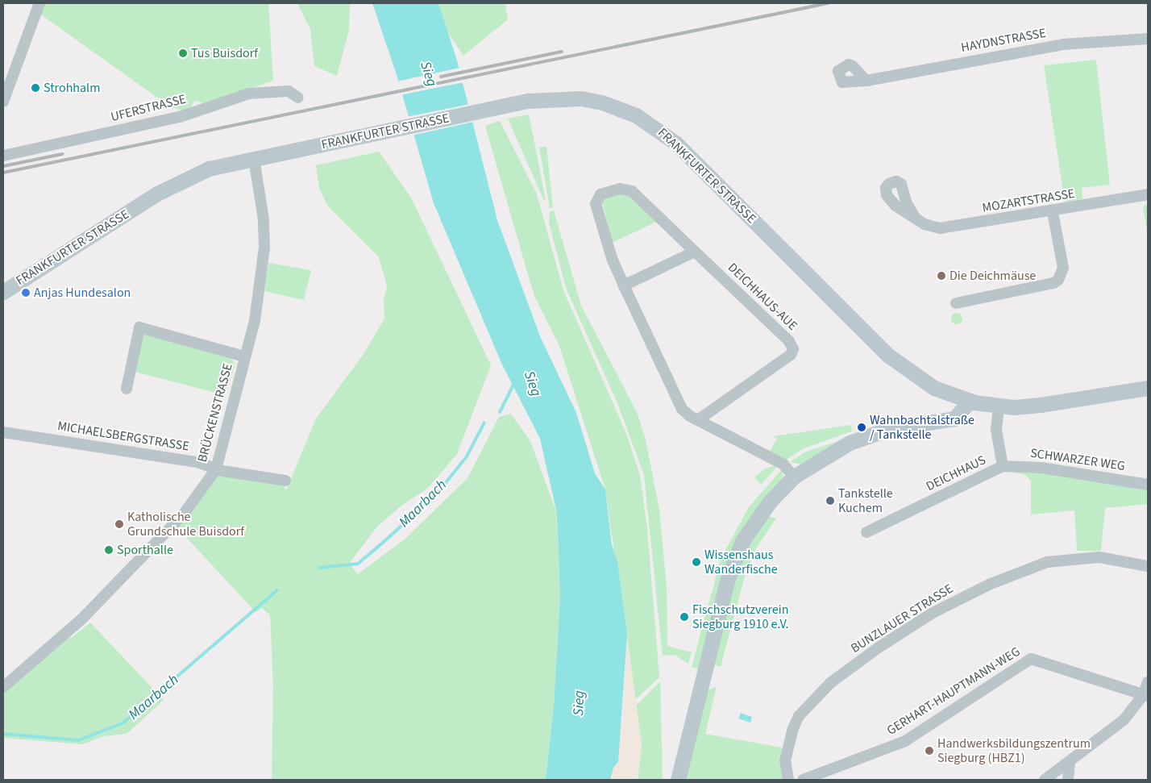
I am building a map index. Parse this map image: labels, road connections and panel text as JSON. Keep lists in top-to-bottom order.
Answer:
{
  "streets": {
    "main road": ["FRANKFURTER STRASSE"],
    "street": [
      "HAYDNSTRASSE",
      "UFERSTRASSE",
      "MOZARTSTRASSE",
      "DEICHHAUS-AUE",
      "BRÜCKENSTRASSE",
      "MICHAELSBERGSTRASSE",
      "SCHWARZER WEG",
      "DEICHHAUS",
      "BUNZLAUER STRASSE",
      "GERHART-HAUPTMANN-WEG"
    ]
  },
  "crossings": [
    ["FRANKFURTER STRASSE", "BRÜCKENSTRASSE"],
    ["FRANKFURTER STRASSE", "DEICHHAUS"],
    ["BRÜCKENSTRASSE", "MICHAELSBERGSTRASSE"],
    ["SCHWARZER WEG", "DEICHHAUS"]
  ],
  "water": ["Sieg", "Maarbach"],
  "places": [
    "Tus Buisdorf",
    "Strohhalm",
    "Die Deichmäuse",
    "Anjas Hundesalon",
    "Wahnbachtalstraße / Tankstelle",
    "Tankstelle Kuchem",
    "Katholische Grundschule Buisdorf",
    "Sporthalle",
    "Wissenshaus Wanderfische",
    "Fischschutzverein Siegburg 1910 e.V.",
    "Handwerksbildungszentrum Siegburg (HBZ1)"
  ]
}
